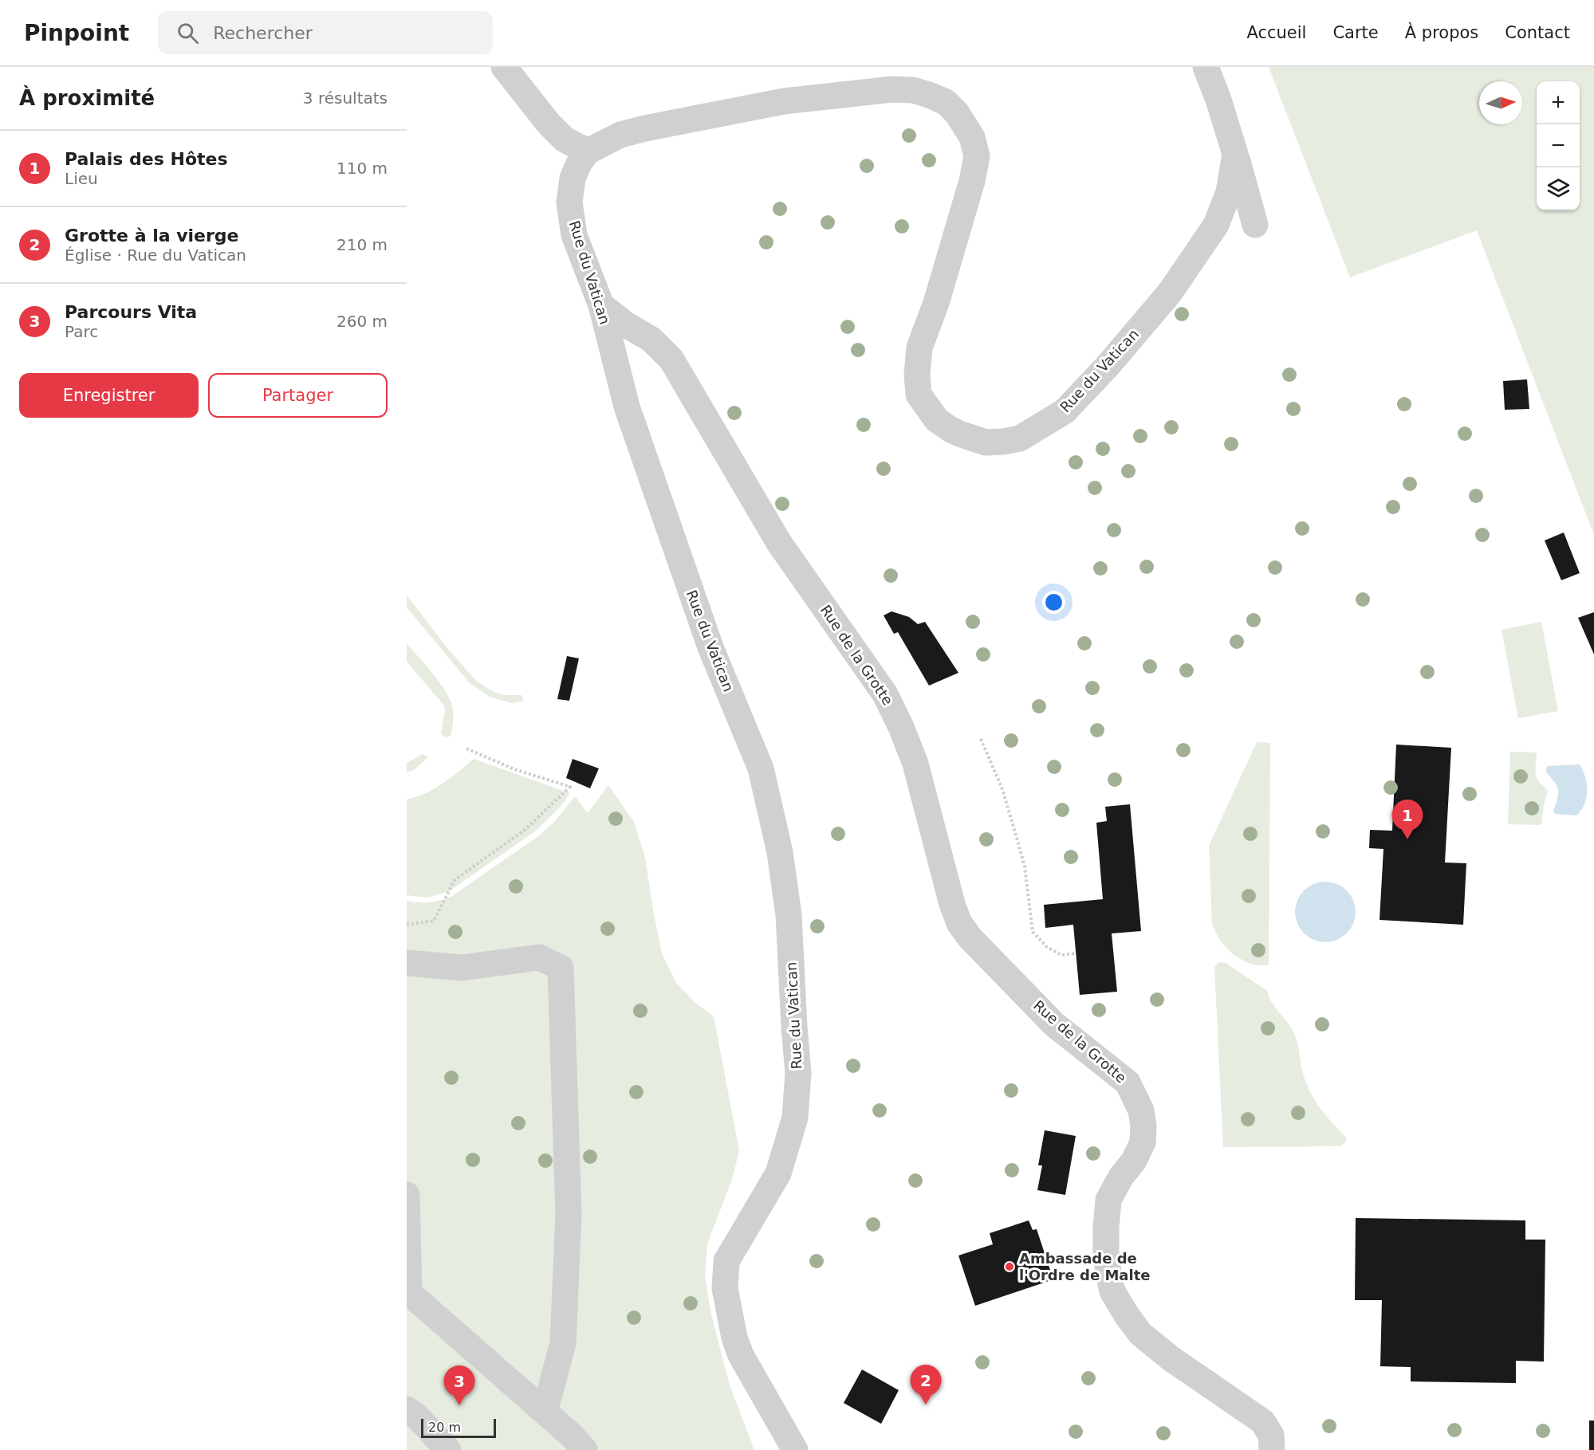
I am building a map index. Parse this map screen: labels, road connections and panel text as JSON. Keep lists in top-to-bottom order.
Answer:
{
  "streets": {
    "street": ["Rue du Vatican", "Rue de la Grotte"]
  },
  "crossings": [
    ["Rue du Vatican", "Rue de la Grotte"]
  ],
  "places": ["Ambassade de l'Ordre de Malte"],
  "scale_bar": "20 m",
  "north": "right",
  "page": {
    "header": "Pinpoint",
    "search": "Rechercher",
    "nav": [
      "Accueil",
      "Carte",
      "À propos",
      "Contact"
    ],
    "heading": ["À proximité", "3 résultats"],
    "map_buttons": ["+", "−"],
    "list": [
      {
        "mark": "1",
        "name": "Palais des Hôtes",
        "note": "Lieu",
        "value": "110 m"
      },
      {
        "mark": "2",
        "name": "Grotte à la vierge",
        "note": "Église · Rue du Vatican",
        "value": "210 m"
      },
      {
        "mark": "3",
        "name": "Parcours Vita",
        "note": "Parc",
        "value": "260 m"
      }
    ],
    "buttons": ["Enregistrer", "Partager"],
    "pins": ["1", "2", "3"],
    "scale": "20 m"
  }
}
